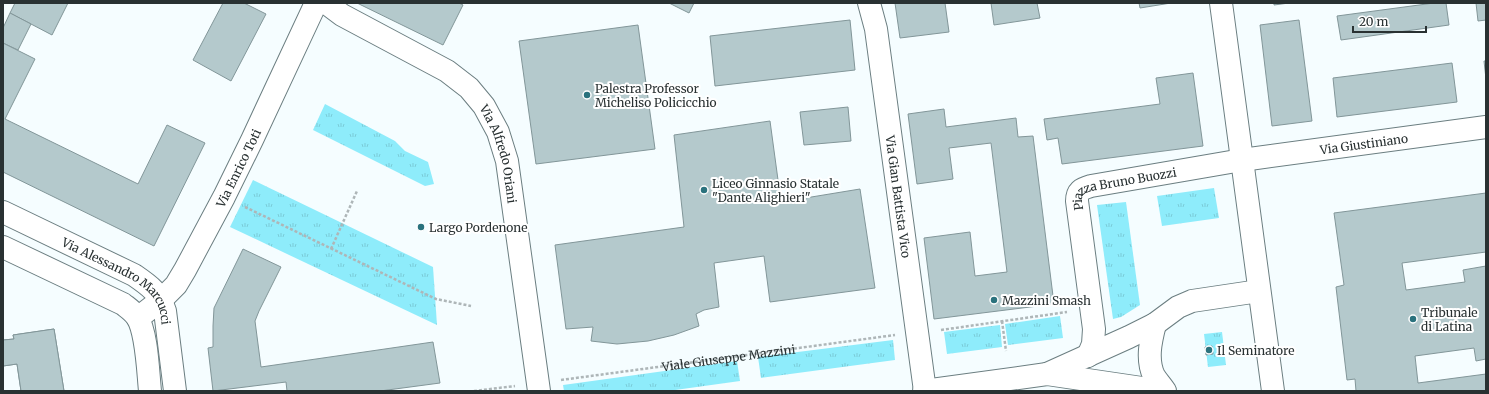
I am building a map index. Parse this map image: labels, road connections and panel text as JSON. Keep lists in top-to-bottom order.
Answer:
{
  "streets": {
    "street": [
      "Via Giustiniano",
      "Via Alfredo Oriani",
      "Via Enrico Toti",
      "Piazza Bruno Buozzi",
      "Via Gian Battista Vico",
      "Via Alessandro Marcucci"
    ],
    "path": ["Viale Giuseppe Mazzini"]
  },
  "crossings": [
    ["Via Giustiniano", "Piazza Bruno Buozzi"],
    ["Via Enrico Toti", "Via Alessandro Marcucci"]
  ],
  "places": [
    "Palestra Professor Micheliso Policicchio",
    "Liceo Ginnasio Statale \"Dante Alighieri\"",
    "Largo Pordenone",
    "Mazzini Smash",
    "Tribunale di Latina",
    "Il Seminatore"
  ],
  "scale_bar": "20 m"
}
